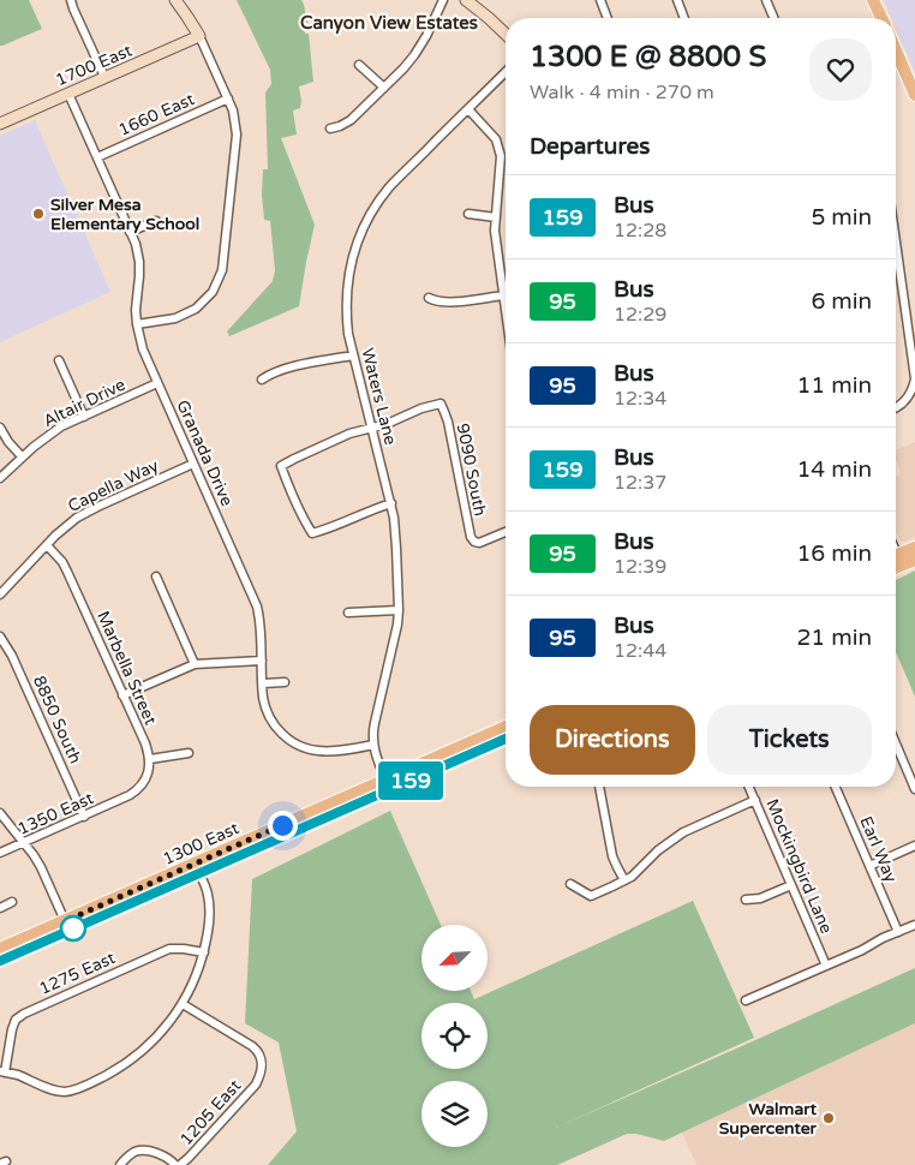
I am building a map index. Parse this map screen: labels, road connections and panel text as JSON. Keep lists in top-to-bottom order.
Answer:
{
  "streets": {
    "main road": ["1300 East"],
    "street": [
      "1700 East",
      "1660 East",
      "Waters Lane",
      "Altair Drive",
      "Granada Drive",
      "9090 South",
      "Capella Way",
      "Marbella Street",
      "8850 South",
      "1350 East",
      "Earl Way",
      "Mockingbird Lane",
      "1275 East",
      "1205 East"
    ]
  },
  "crossings": [
    ["1700 East", "Granada Drive"],
    ["1660 East", "Granada Drive"],
    ["Waters Lane", "Granada Drive"],
    ["Waters Lane", "9090 South"],
    ["Waters Lane", "1300 East"],
    ["Altair Drive", "Granada Drive"],
    ["Granada Drive", "Capella Way"],
    ["Capella Way", "Marbella Street"],
    ["Marbella Street", "1350 East"],
    ["8850 South", "1350 East"]
  ],
  "districts": ["Canyon View Estates"],
  "places": ["Silver Mesa Elementary School", "Walmart Supercenter"],
  "lines": ["bus line 159"],
  "north": "bottom left",
  "page": {
    "on_map": "159",
    "heading": [
      ["1300 E @ 8800 S", "Walk · 4 min · 270 m"],
      "Departures"
    ],
    "list": [
      {
        "mark": "159",
        "name": "Bus",
        "note": "12:28",
        "value": "5 min"
      },
      {
        "mark": "95",
        "name": "Bus",
        "note": "12:29",
        "value": "6 min"
      },
      {
        "mark": "95",
        "name": "Bus",
        "note": "12:34",
        "value": "11 min"
      },
      {
        "mark": "159",
        "name": "Bus",
        "note": "12:37",
        "value": "14 min"
      },
      {
        "mark": "95",
        "name": "Bus",
        "note": "12:39",
        "value": "16 min"
      },
      {
        "mark": "95",
        "name": "Bus",
        "note": "12:44",
        "value": "21 min"
      }
    ],
    "buttons": ["Directions", "Tickets"]
  }
}
